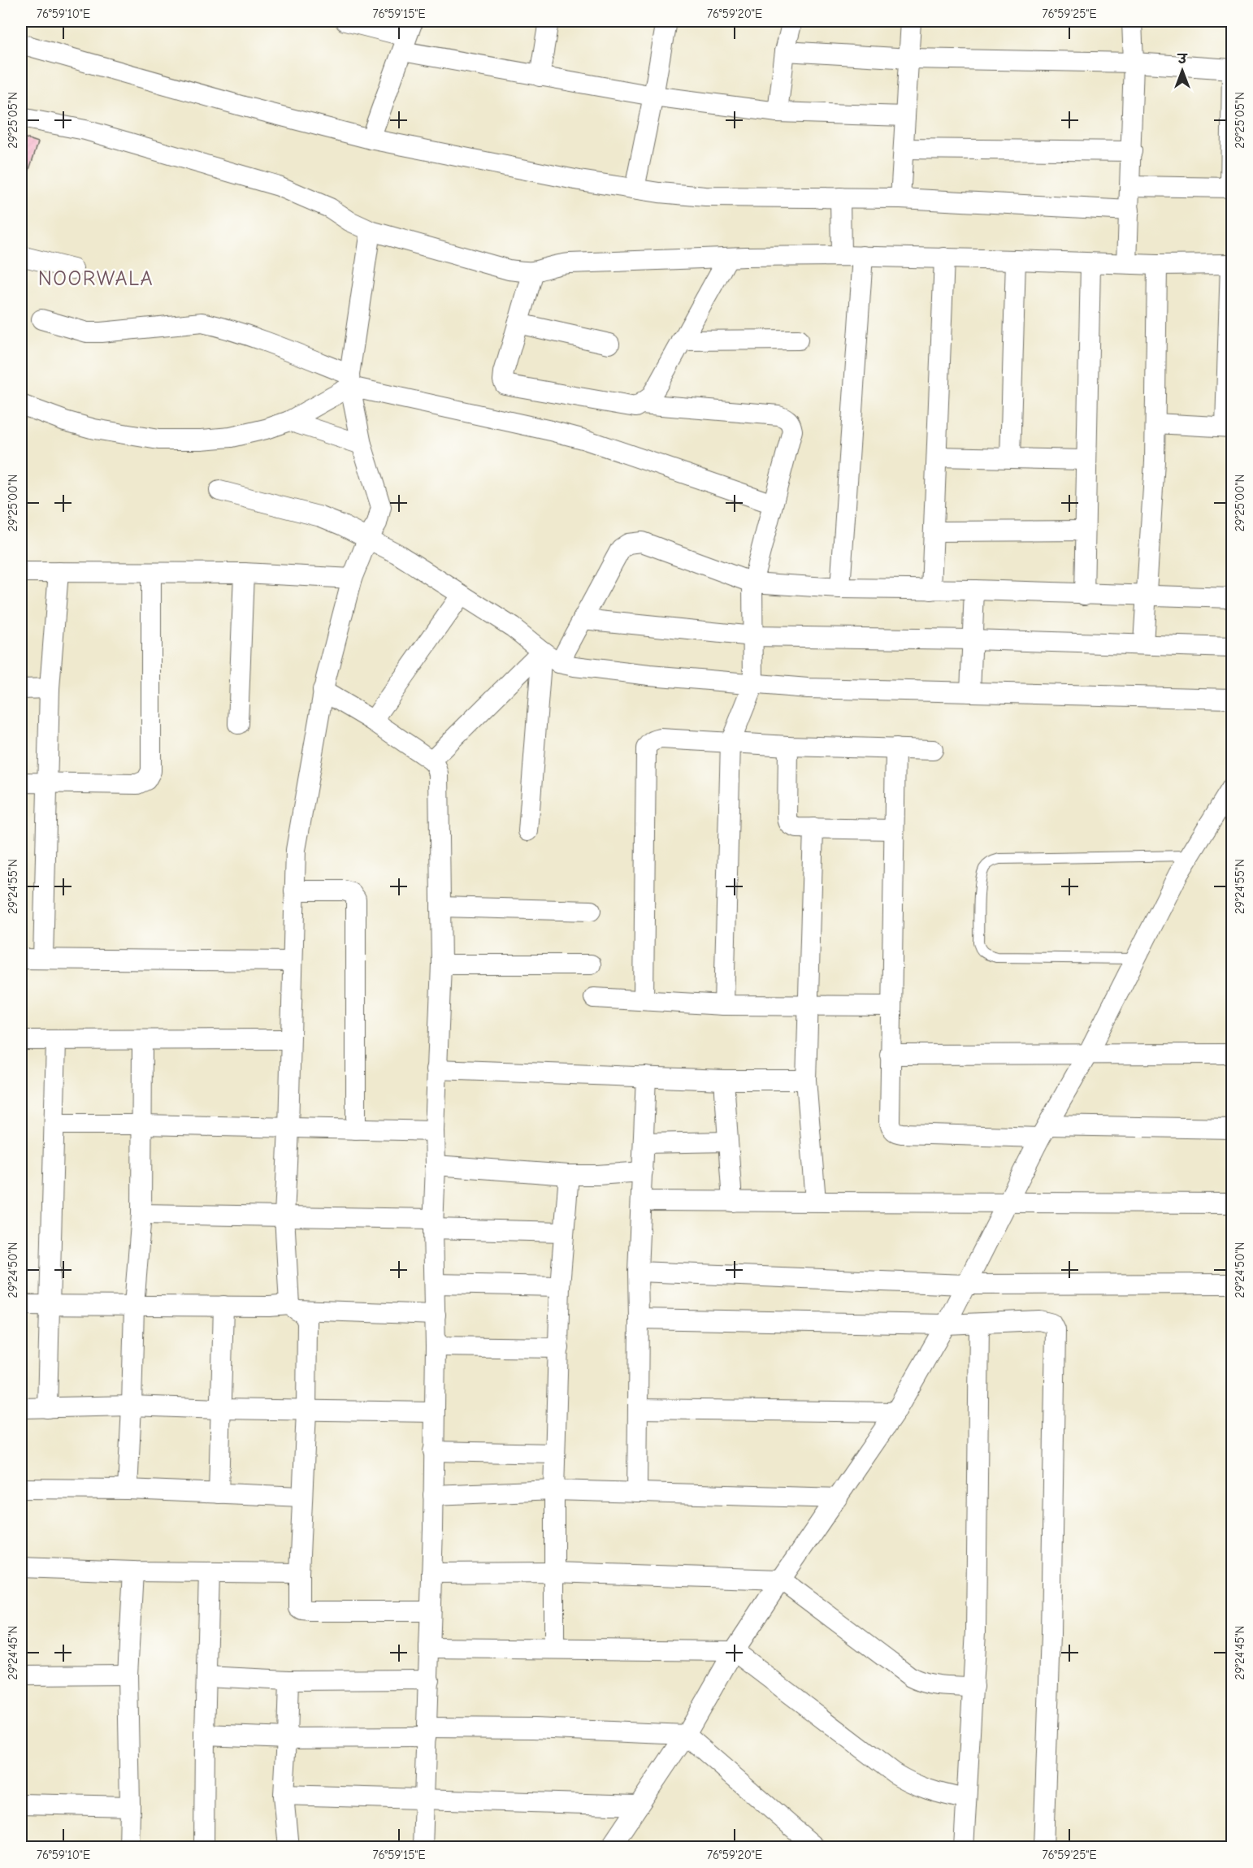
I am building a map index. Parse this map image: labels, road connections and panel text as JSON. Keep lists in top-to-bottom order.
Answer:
{
  "districts": ["NOORWALA"],
  "north": "top",
  "coordinates": [
    "76°59'10\"E",
    "76°59'15\"E",
    "76°59'20\"E",
    "76°59'25\"E",
    "29°25'05\"N",
    "29°25'00\"N",
    "29°24'55\"N",
    "29°24'50\"N",
    "29°24'45\"N"
  ]
}
